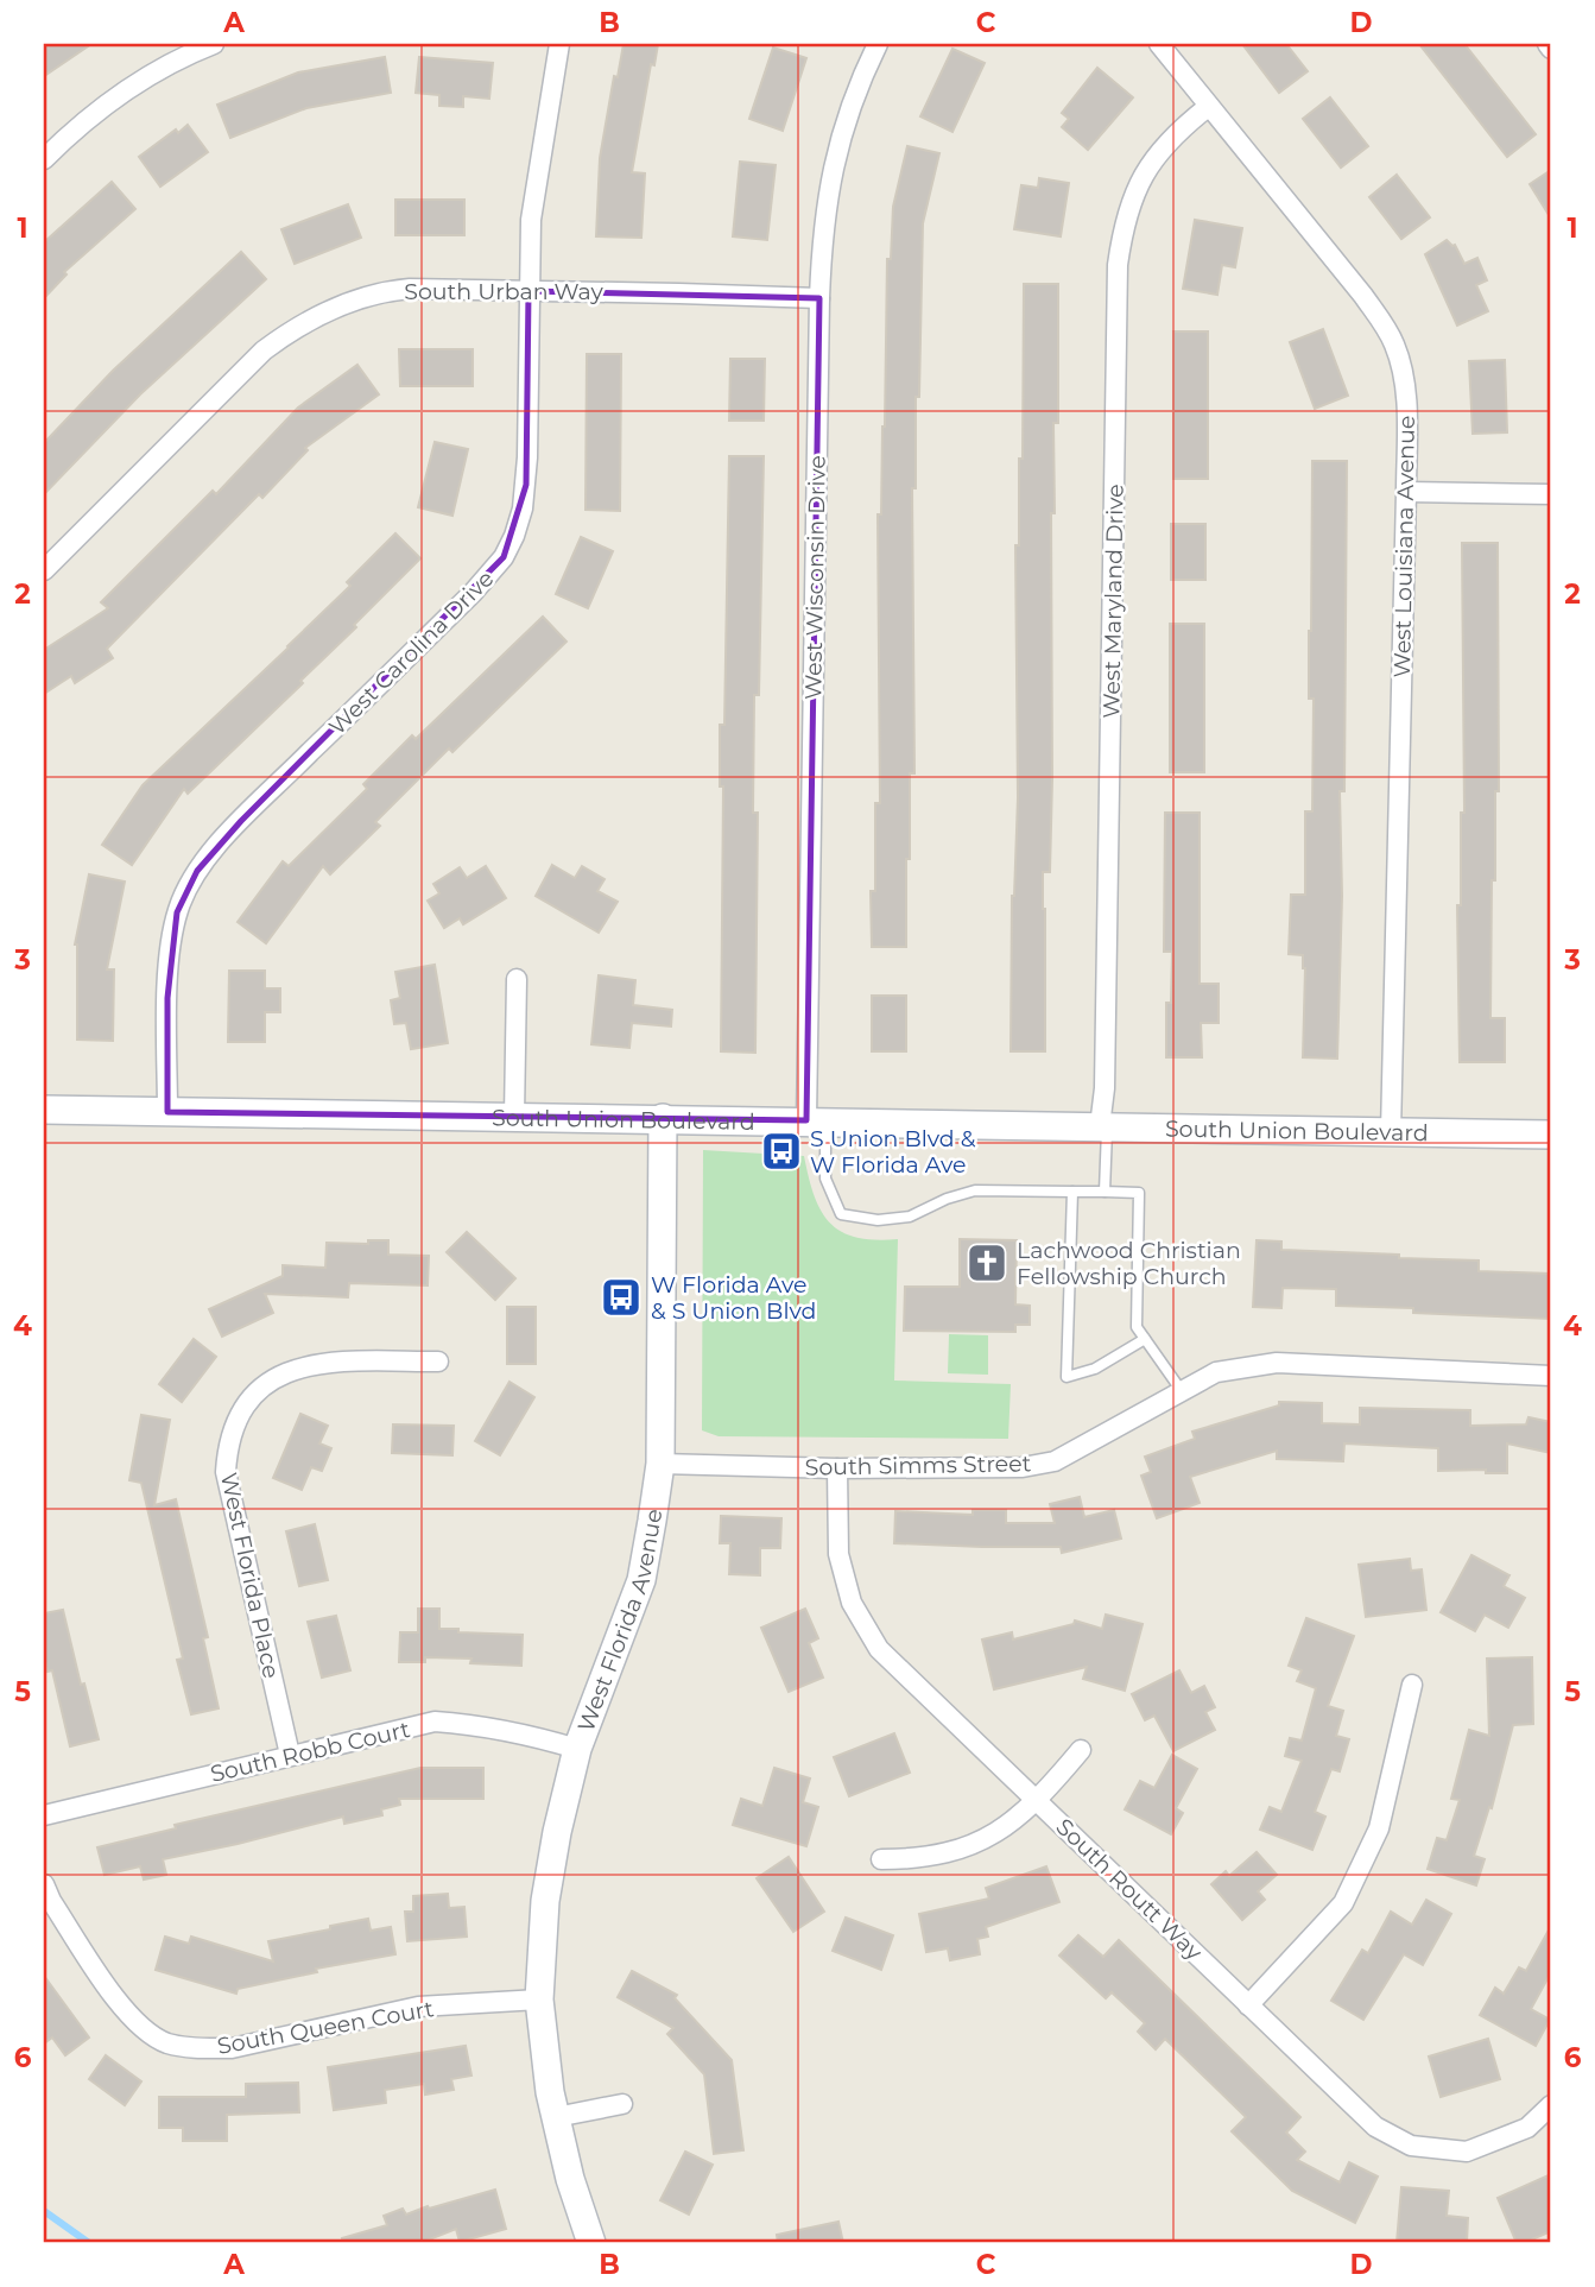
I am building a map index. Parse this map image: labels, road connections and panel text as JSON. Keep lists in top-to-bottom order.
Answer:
{
  "streets": {
    "main road": ["South Union Boulevard", "West Florida Avenue"],
    "street": [
      "South Urban Way",
      "West Louisiana Avenue",
      "West Wisconsin Drive",
      "West Maryland Drive",
      "West Carolina Drive",
      "South Simms Street",
      "West Florida Place",
      "South Robb Court",
      "South Routt Way",
      "South Queen Court"
    ]
  },
  "crossings": [
    ["South Urban Way", "West Wisconsin Drive"],
    ["South Urban Way", "West Carolina Drive"],
    ["West Louisiana Avenue", "West Maryland Drive"],
    ["West Louisiana Avenue", "South Union Boulevard"],
    ["West Wisconsin Drive", "South Union Boulevard"],
    ["West Maryland Drive", "South Union Boulevard"],
    ["West Carolina Drive", "South Union Boulevard"],
    ["South Union Boulevard", "West Florida Avenue"],
    ["South Simms Street", "West Florida Avenue"],
    ["South Simms Street", "South Routt Way"],
    ["West Florida Place", "South Robb Court"],
    ["West Florida Avenue", "South Robb Court"],
    ["West Florida Avenue", "South Queen Court"]
  ],
  "places": {
    "bus stop": ["S Union Blvd & W Florida Ave", "W Florida Ave & S Union Blvd"],
    "church": ["Lachwood Christian Fellowship Church"]
  },
  "grid": {
    "columns": [
      "A",
      "B",
      "C",
      "D"
    ],
    "rows": [
      "1",
      "2",
      "3",
      "4",
      "5",
      "6"
    ]
  }
}
